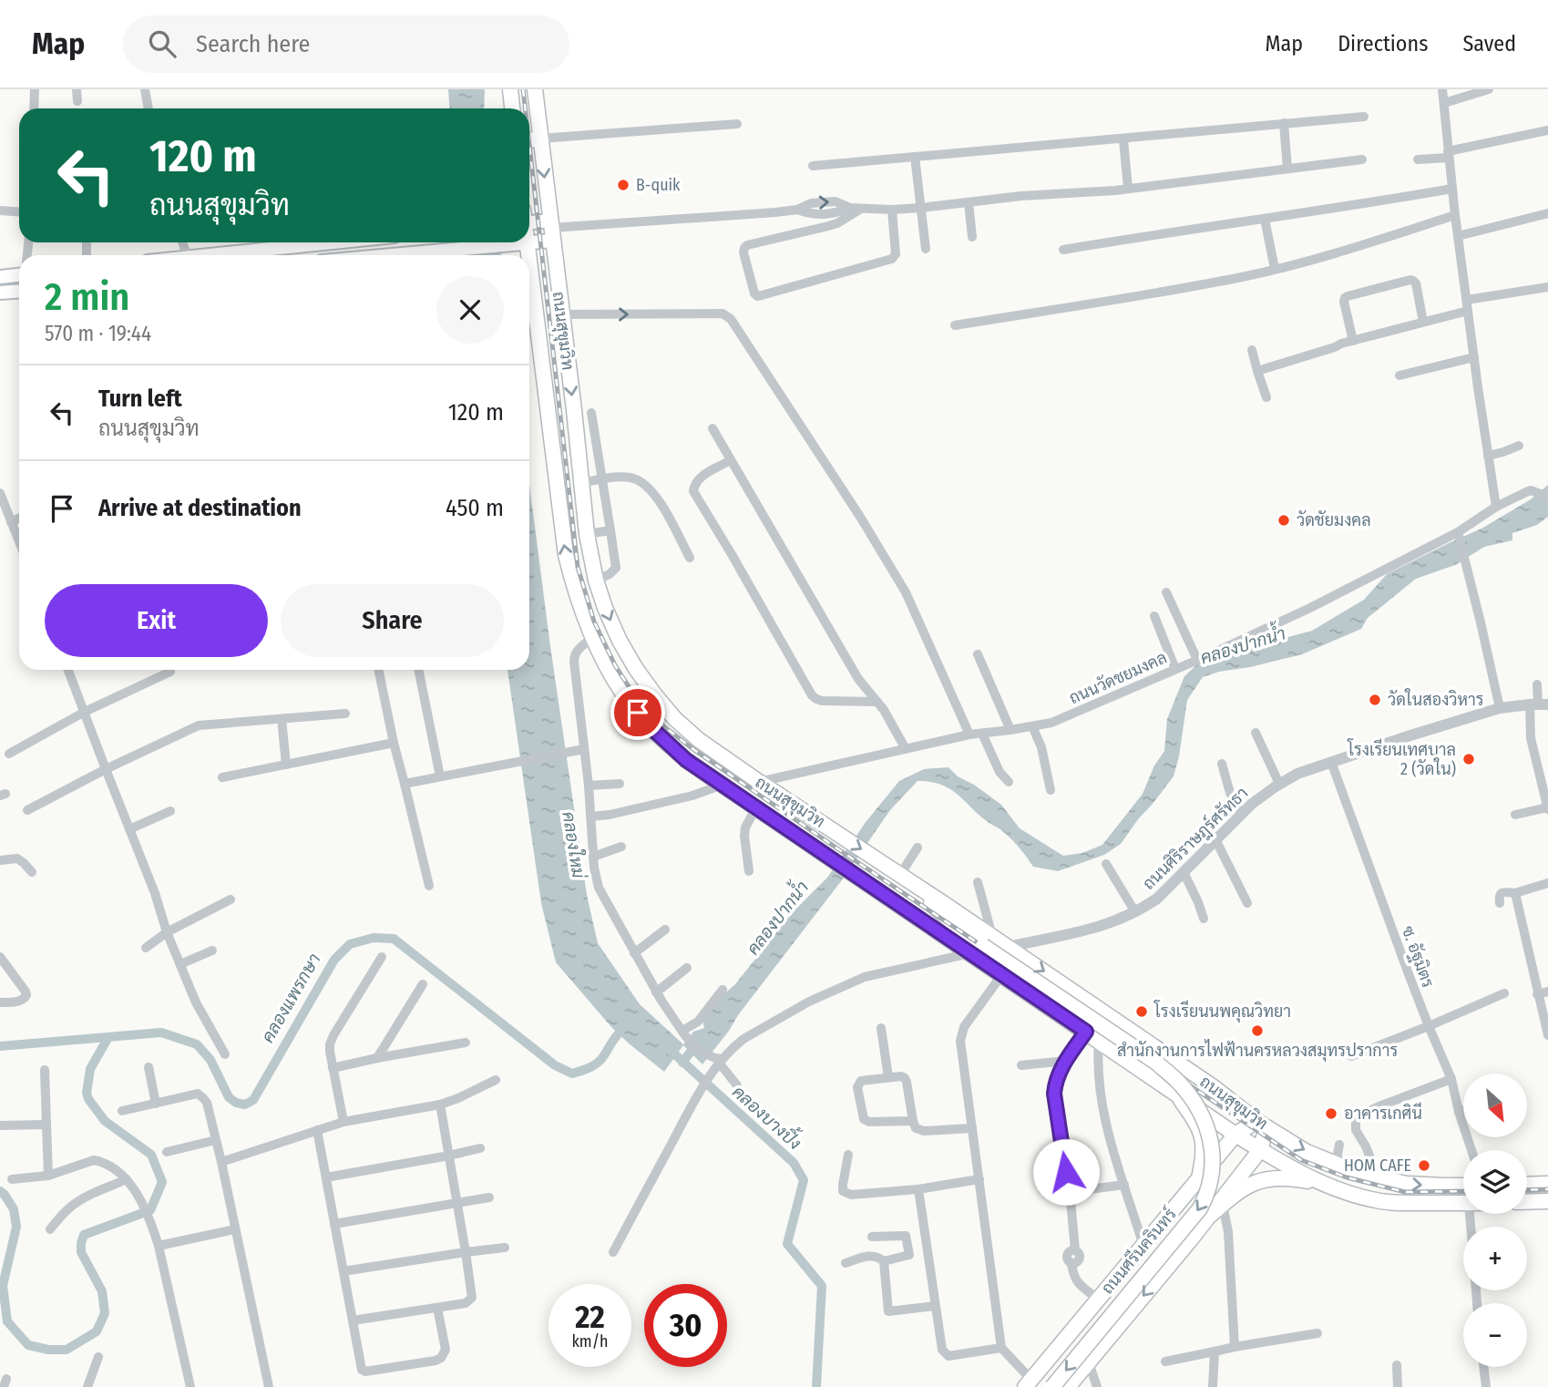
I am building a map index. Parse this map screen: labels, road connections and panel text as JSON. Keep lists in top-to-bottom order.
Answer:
{
  "streets": {
    "main road": ["ถนนสุขุมวิท", "ถนนศรีนครินทร์"],
    "street": ["ถนนวัดชยมงคล", "ถนนศิริราษฎร์ศรัทธา", "ซ. อัฐมิตร"]
  },
  "crossings": [
    ["ถนนสุขุมวิท", "ถนนวัดชยมงคล"],
    ["ถนนสุขุมวิท", "ถนนศิริราษฎร์ศรัทธา"],
    ["ถนนสุขุมวิท", "ถนนศรีนครินทร์"],
    ["ถนนศิริราษฎร์ศรัทธา", "ซ. อัฐมิตร"]
  ],
  "water": [
    "คลองปากน้ำ",
    "คลองใหม่",
    "คลองแพรกษา",
    "คลองบางปิ้ง"
  ],
  "places": [
    "B-quik",
    "วัดชัยมงคล",
    "วัดในสองวิหาร",
    "โรงเรียนเทศบาล 2 (วัดใน)",
    "โรงเรียนนพคุณวิทยา",
    "สำนักงานการไฟฟ้านครหลวงสมุทรปราการ",
    "อาคารเกศินี",
    "HOM CAFE"
  ],
  "north": "bottom right",
  "page": {
    "header": "Map",
    "search": "Search here",
    "nav": ["Map", "Directions", "Saved"],
    "turn": ["120 m", "ถนนสุขุมวิท"],
    "heading": ["2 min", "570 m · 19:44"],
    "list": [
      {
        "name": "Turn left",
        "note": "ถนนสุขุมวิท",
        "value": "120 m"
      },
      {
        "name": "Arrive at destination",
        "value": "450 m"
      }
    ],
    "buttons": ["Exit", "Share"],
    "map_buttons": ["+", "−"],
    "speed": "22 km/h",
    "limit": "30"
  }
}
